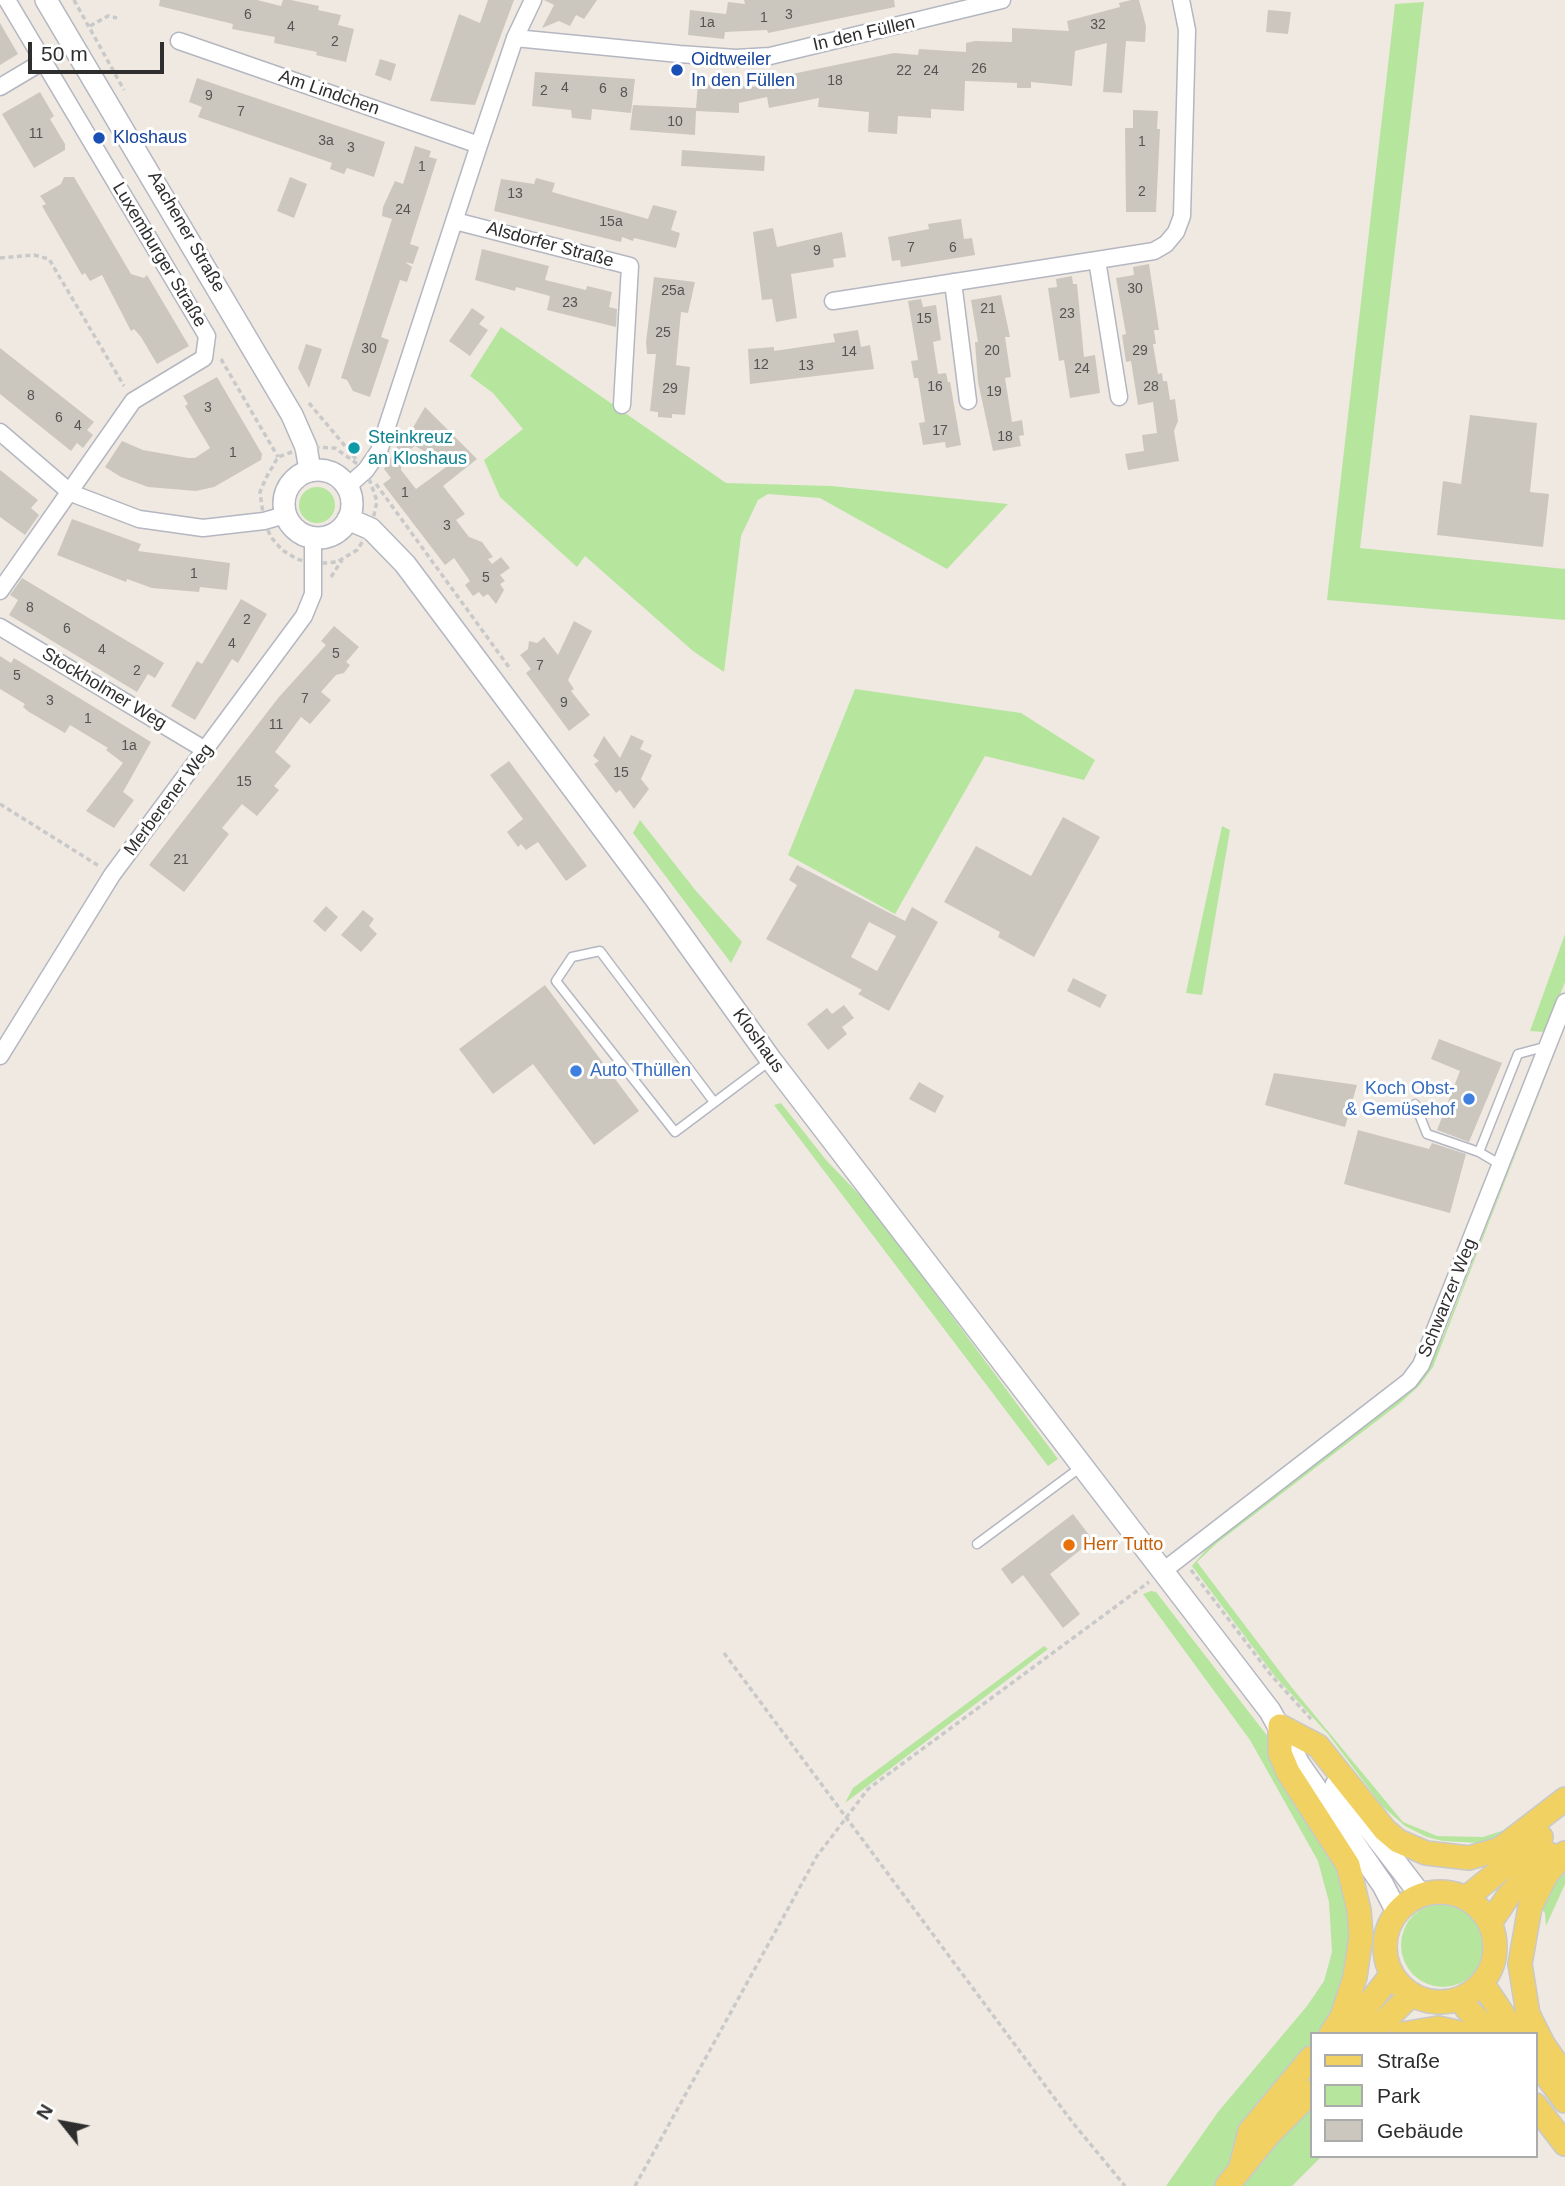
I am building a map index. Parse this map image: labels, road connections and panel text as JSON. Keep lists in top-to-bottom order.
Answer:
{
  "streets": {
    "main road": ["Aachener Straße", "Kloshaus"],
    "street": [
      "In den Füllen",
      "Am Lindchen",
      "Alsdorfer Straße",
      "Luxemburger Straße",
      "Stockholmer Weg",
      "Merberener Weg",
      "Schwarzer Weg"
    ]
  },
  "crossings": [
    ["Aachener Straße", "Merberener Weg"],
    ["Aachener Straße", "Kloshaus"],
    ["Stockholmer Weg", "Merberener Weg"],
    ["Merberener Weg", "Kloshaus"],
    ["Kloshaus", "Schwarzer Weg"]
  ],
  "places": [
    "Oidtweiler In den Füllen",
    "Kloshaus",
    "Steinkreuz an Kloshaus",
    "Auto Thüllen",
    "Koch Obst- & Gemüsehof",
    "Herr Tutto"
  ],
  "house_numbers": [
    "6",
    "3",
    "1",
    "1a",
    "32",
    "4",
    "2",
    "26",
    "22",
    "24",
    "18",
    "4",
    "6",
    "2",
    "8",
    "9",
    "7",
    "10",
    "11",
    "3a",
    "1",
    "3",
    "1",
    "2",
    "13",
    "24",
    "15a",
    "7",
    "6",
    "9",
    "30",
    "25a",
    "23",
    "21",
    "23",
    "15",
    "25",
    "30",
    "20",
    "29",
    "14",
    "12",
    "13",
    "24",
    "16",
    "28",
    "29",
    "19",
    "8",
    "3",
    "6",
    "4",
    "17",
    "18",
    "1",
    "1",
    "3",
    "1",
    "5",
    "8",
    "2",
    "6",
    "4",
    "4",
    "5",
    "7",
    "2",
    "5",
    "7",
    "3",
    "9",
    "1",
    "11",
    "1a",
    "15",
    "15",
    "21"
  ],
  "legend": ["Straße", "Park", "Gebäude"],
  "scale_bar": "50 m",
  "north": "top left"
}
